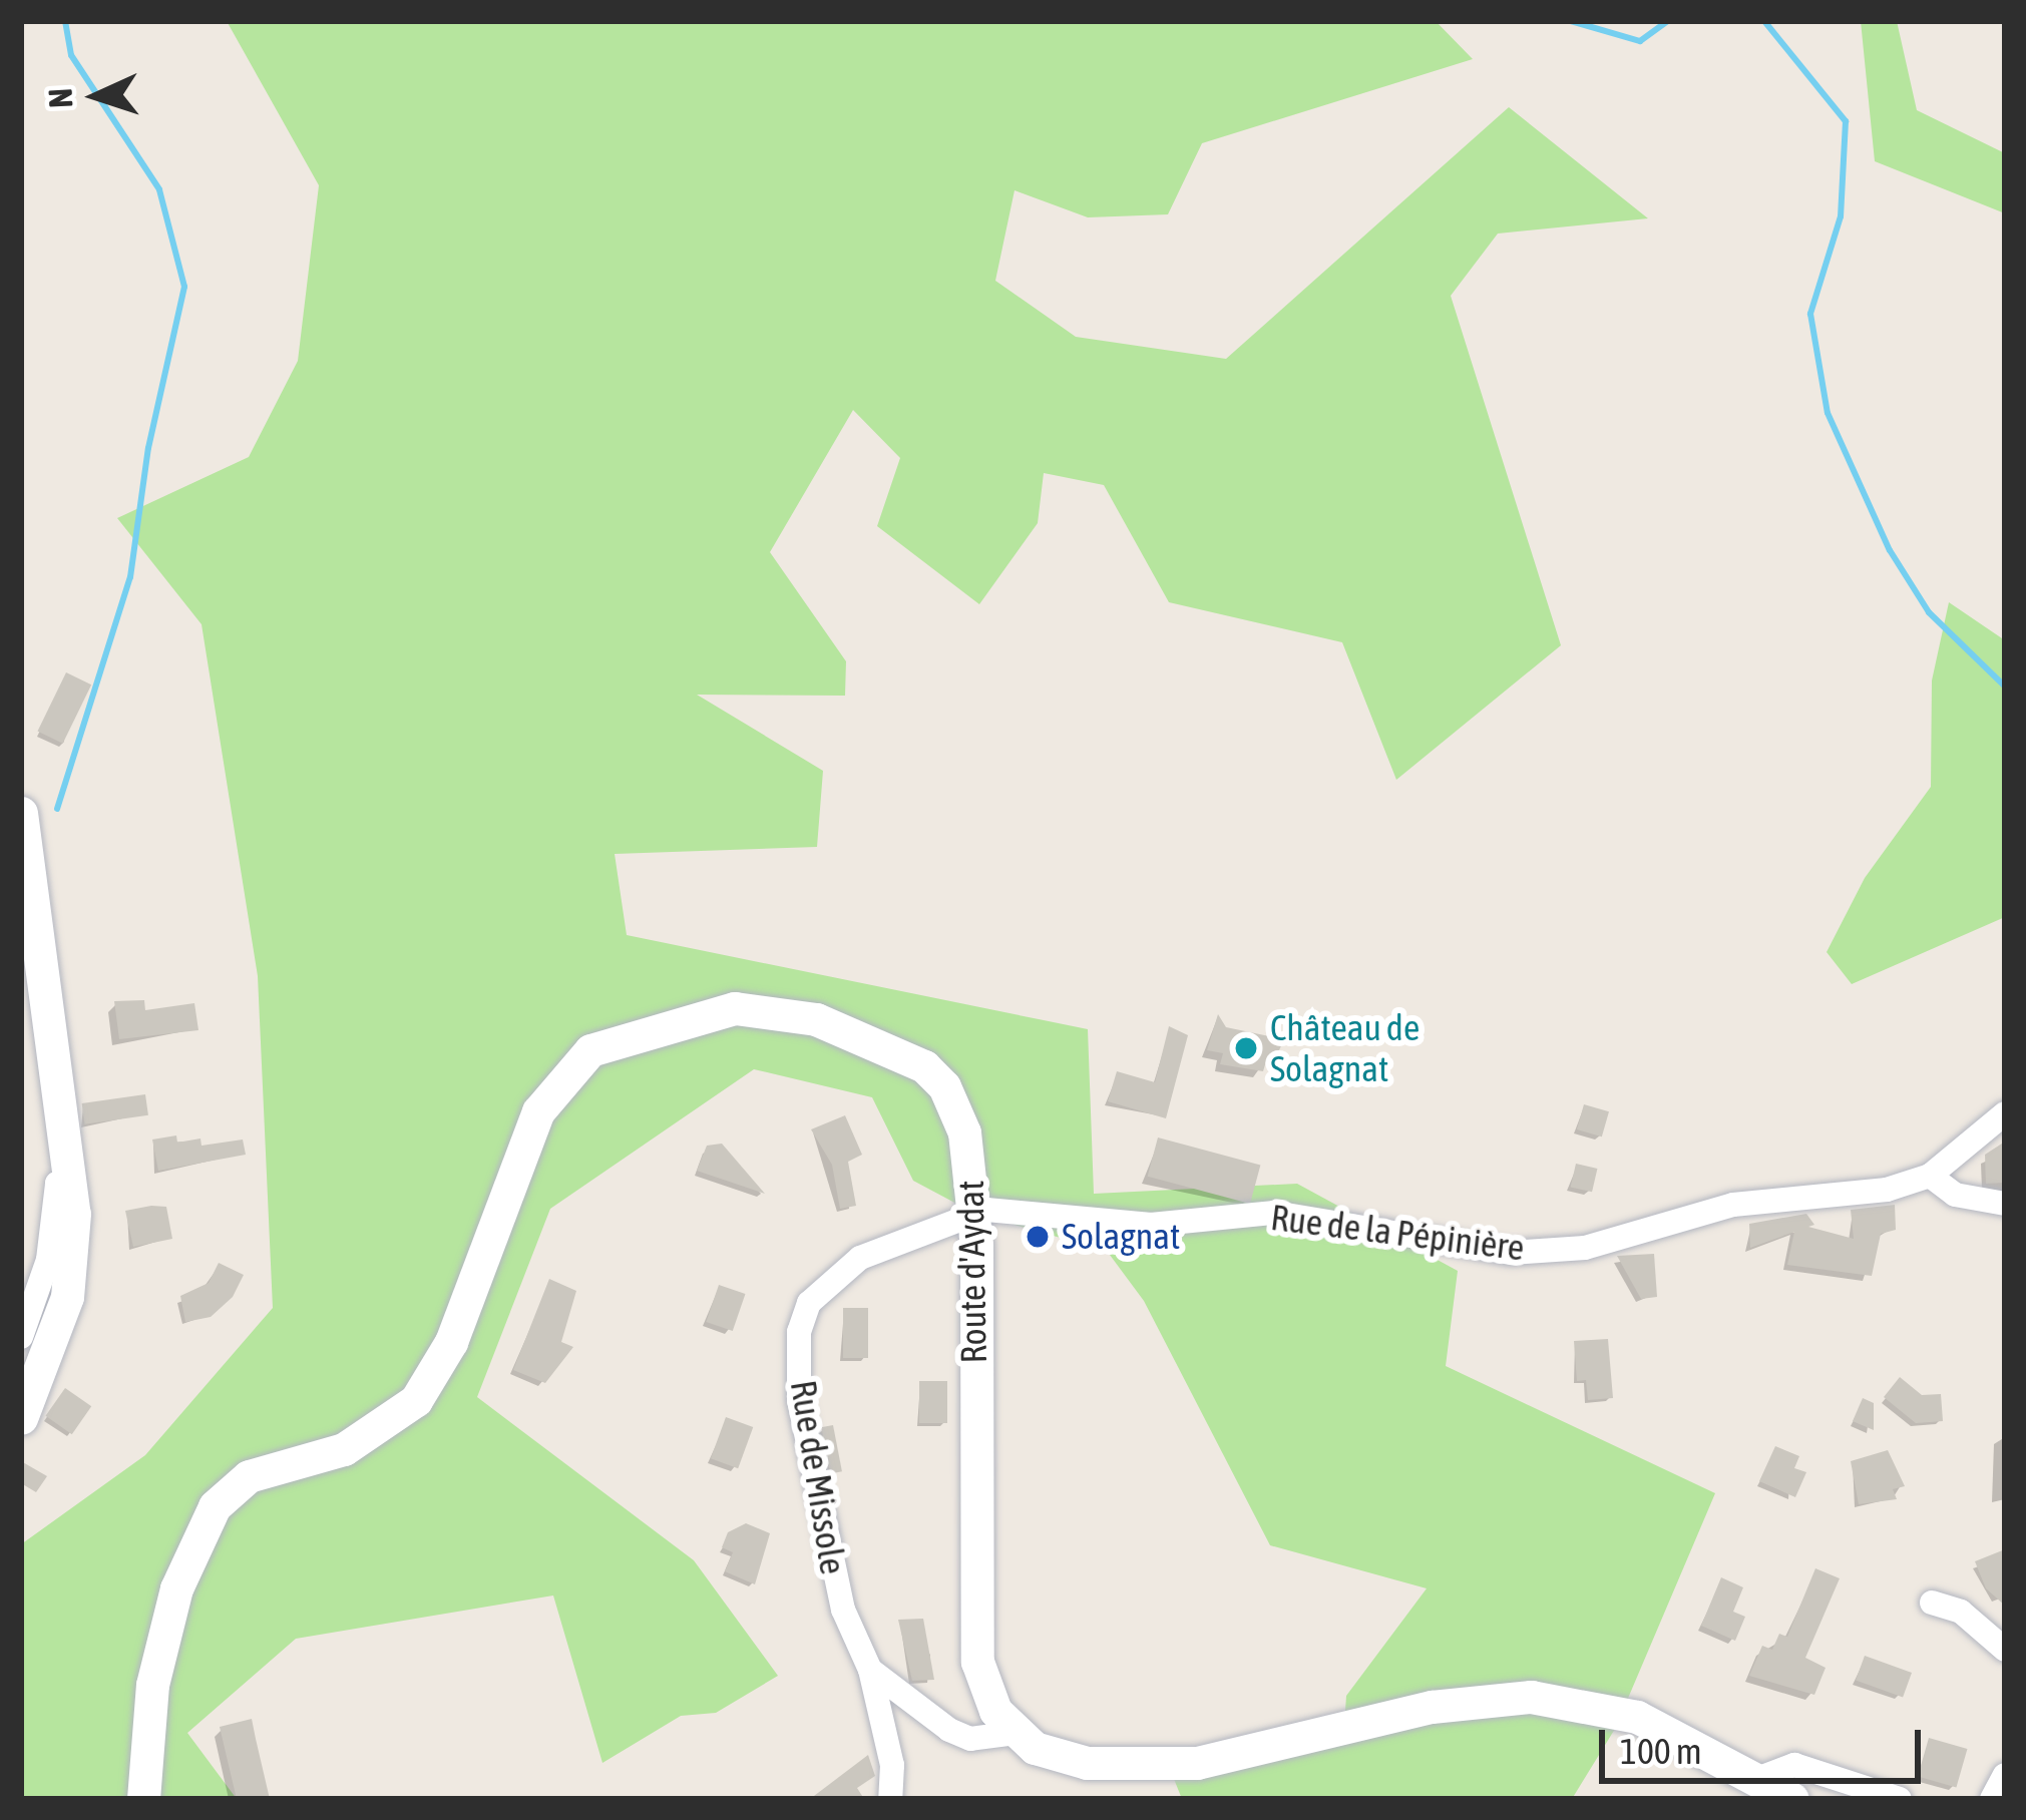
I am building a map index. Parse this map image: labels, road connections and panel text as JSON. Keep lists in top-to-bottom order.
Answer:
{
  "streets": {
    "main road": ["Route d'Aydat"],
    "street": ["Rue de la Pépinière", "Rue de Missole"]
  },
  "crossings": [
    ["Rue de la Pépinière", "Route d'Aydat"],
    ["Rue de la Pépinière", "Rue de Missole"],
    ["Route d'Aydat", "Rue de Missole"]
  ],
  "places": ["Château de Solagnat", "Solagnat"],
  "scale_bar": "100 m",
  "north": "left"
}
